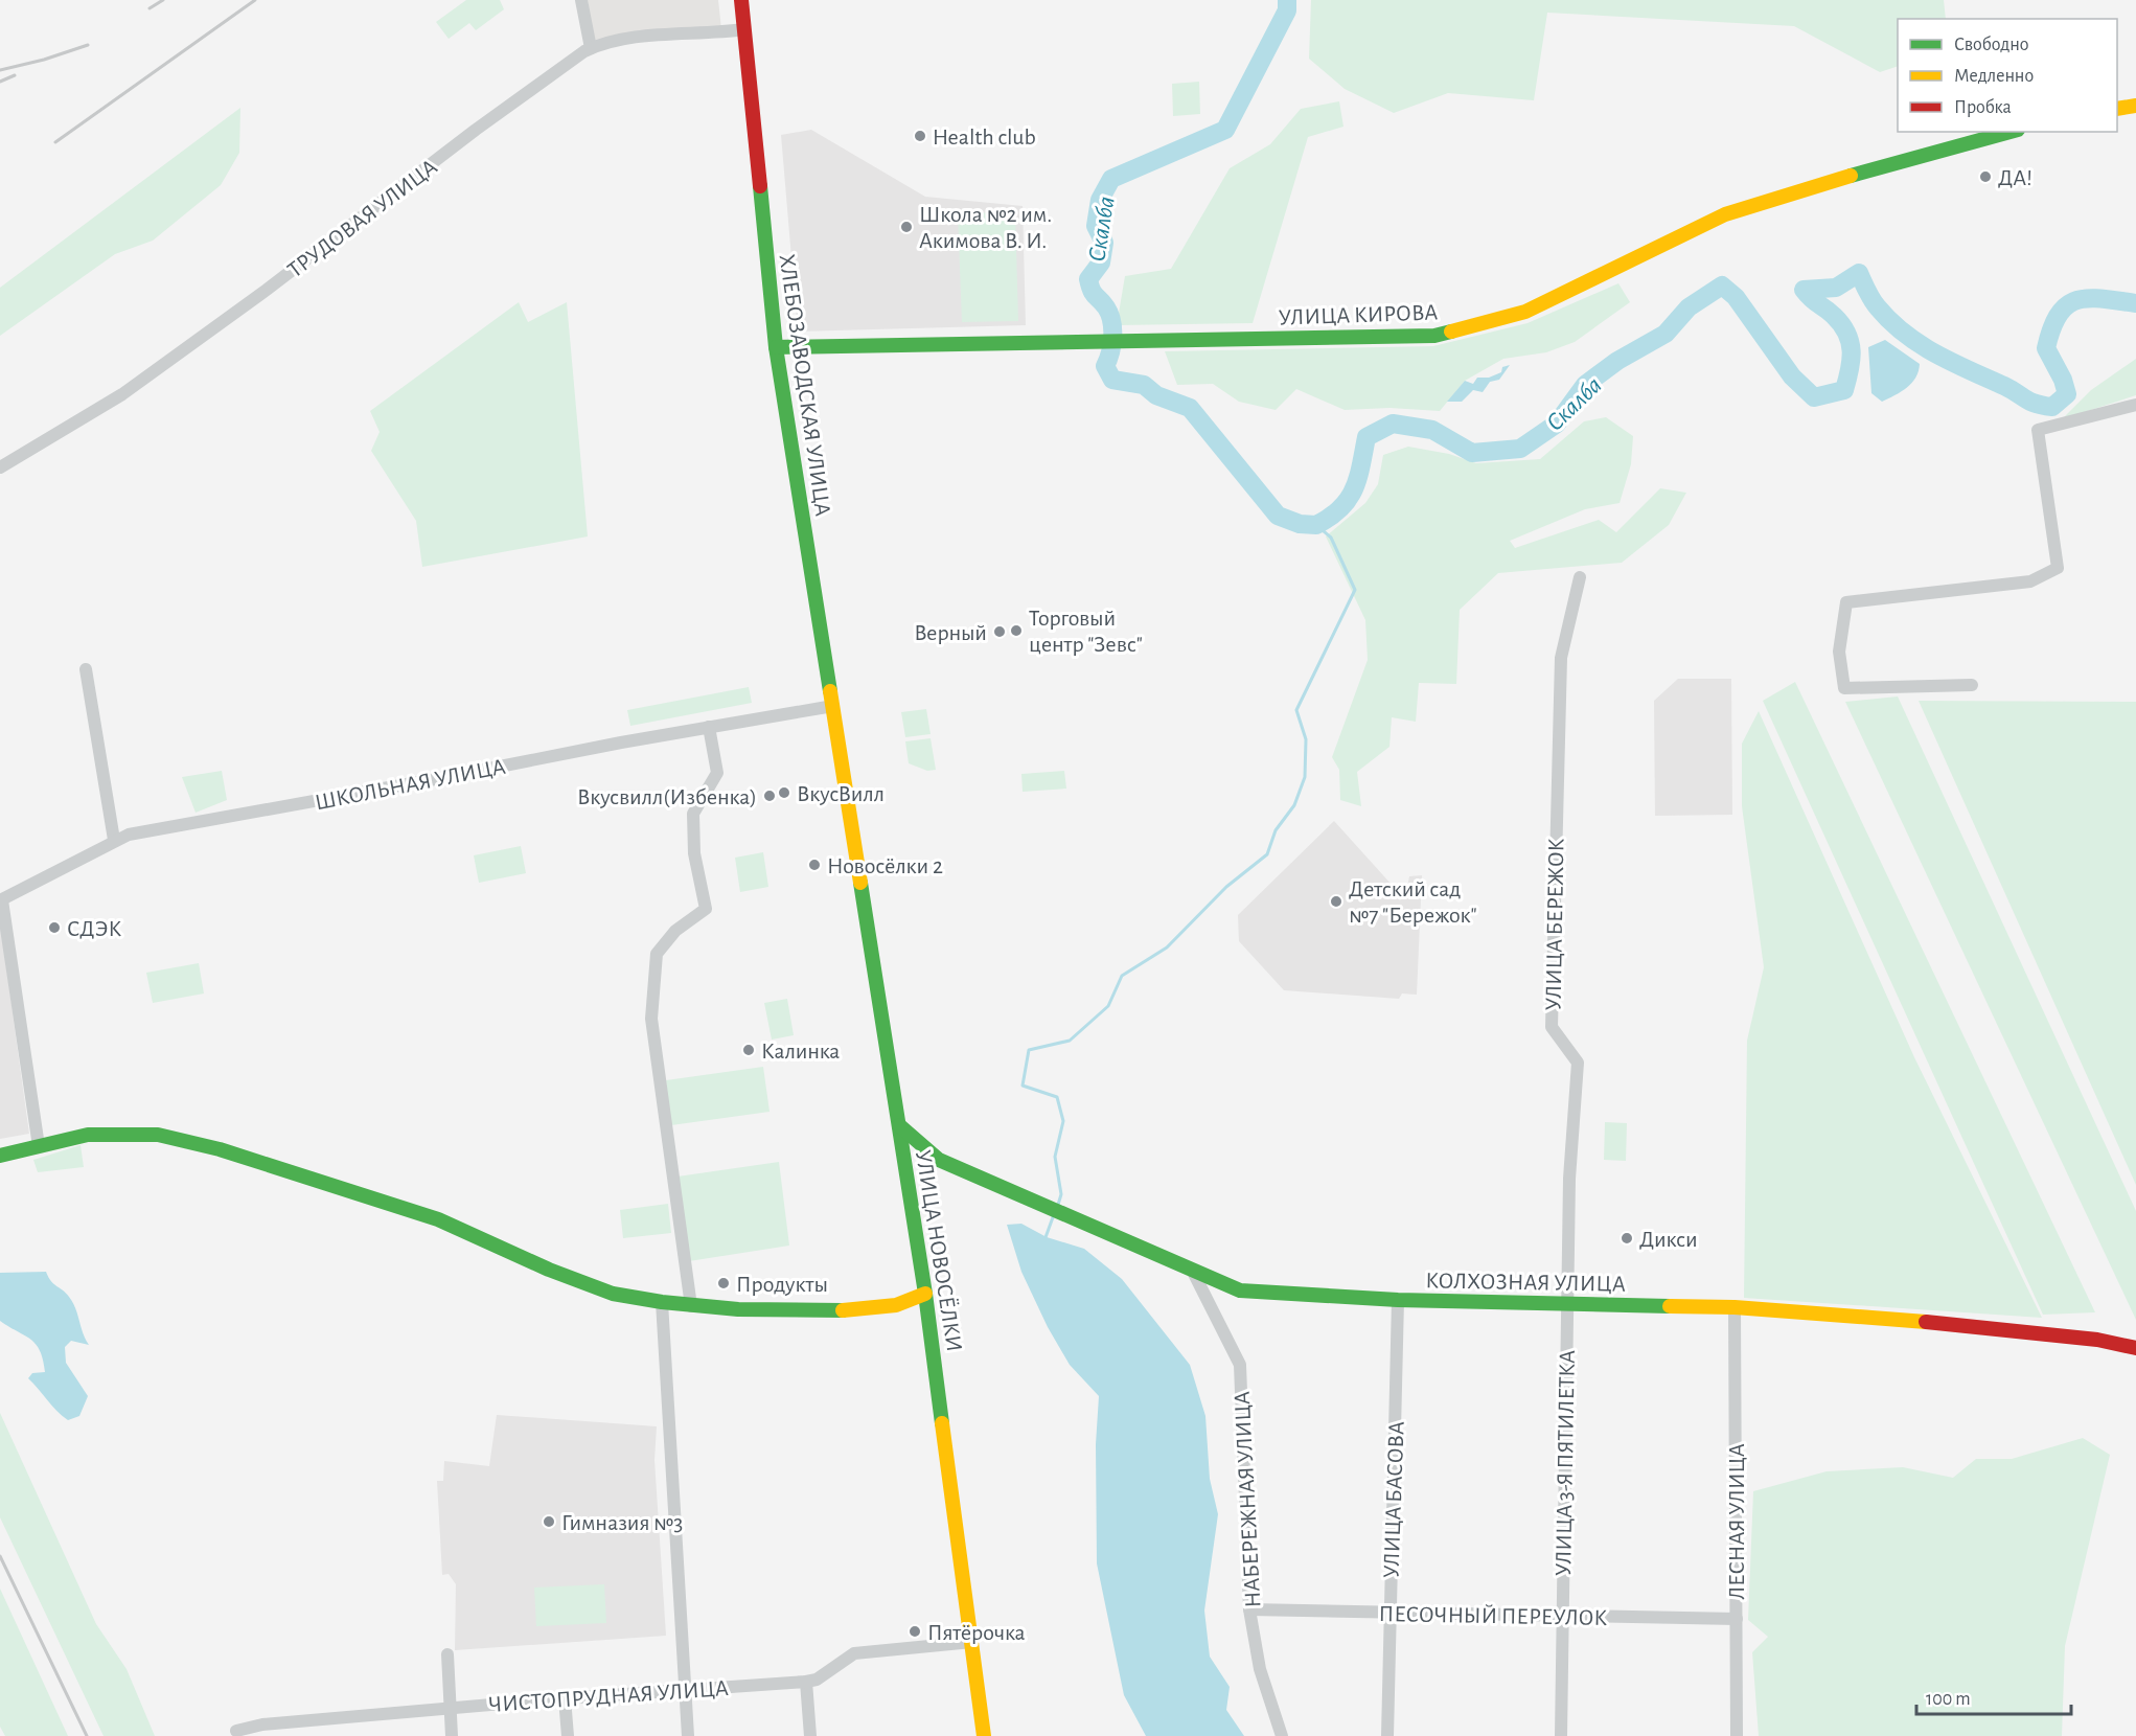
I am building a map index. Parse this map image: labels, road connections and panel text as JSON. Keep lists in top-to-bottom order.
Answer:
{
  "streets": {
    "street": [
      "ТРУДОВАЯ УЛИЦА",
      "УЛИЦА КИРОВА",
      "ХЛЕБОЗАВОДСКАЯ УЛИЦА",
      "ШКОЛЬНАЯ УЛИЦА",
      "УЛИЦА БЕРЕЖОК",
      "УЛИЦА НОВОСЁЛКИ",
      "КОЛХОЗНАЯ УЛИЦА",
      "УЛИЦА 3-Я ПЯТИЛЕТКА",
      "НАБЕРЕЖНАЯ УЛИЦА",
      "УЛИЦА БАСОВА",
      "ЛЕСНАЯ УЛИЦА",
      "ПЕСОЧНЫЙ ПЕРЕУЛОК",
      "ЧИСТОПРУДНАЯ УЛИЦА"
    ]
  },
  "crossings": [
    ["ТРУДОВАЯ УЛИЦА", "ХЛЕБОЗАВОДСКАЯ УЛИЦА"],
    ["УЛИЦА КИРОВА", "ХЛЕБОЗАВОДСКАЯ УЛИЦА"],
    ["ХЛЕБОЗАВОДСКАЯ УЛИЦА", "ШКОЛЬНАЯ УЛИЦА"],
    ["ХЛЕБОЗАВОДСКАЯ УЛИЦА", "УЛИЦА НОВОСЁЛКИ"],
    ["УЛИЦА БЕРЕЖОК", "КОЛХОЗНАЯ УЛИЦА"],
    ["УЛИЦА БЕРЕЖОК", "УЛИЦА 3-Я ПЯТИЛЕТКА"],
    ["УЛИЦА НОВОСЁЛКИ", "КОЛХОЗНАЯ УЛИЦА"],
    ["УЛИЦА НОВОСЁЛКИ", "ЧИСТОПРУДНАЯ УЛИЦА"],
    ["КОЛХОЗНАЯ УЛИЦА", "УЛИЦА 3-Я ПЯТИЛЕТКА"],
    ["КОЛХОЗНАЯ УЛИЦА", "НАБЕРЕЖНАЯ УЛИЦА"],
    ["КОЛХОЗНАЯ УЛИЦА", "УЛИЦА БАСОВА"],
    ["КОЛХОЗНАЯ УЛИЦА", "ЛЕСНАЯ УЛИЦА"],
    ["УЛИЦА 3-Я ПЯТИЛЕТКА", "ПЕСОЧНЫЙ ПЕРЕУЛОК"],
    ["НАБЕРЕЖНАЯ УЛИЦА", "ПЕСОЧНЫЙ ПЕРЕУЛОК"],
    ["УЛИЦА БАСОВА", "ПЕСОЧНЫЙ ПЕРЕУЛОК"],
    ["ЛЕСНАЯ УЛИЦА", "ПЕСОЧНЫЙ ПЕРЕУЛОК"]
  ],
  "water": ["Скалба"],
  "places": [
    "Health club",
    "ДА!",
    "Школа №2 им. Акимова В. И.",
    "Торговый центр \"Зевс\"",
    "Верный",
    "ВкусВилл",
    "Вкусвилл(Избенка)",
    "Новосёлки 2",
    "Детский сад №7 \"Бережок\"",
    "СДЭК",
    "Калинка",
    "Дикси",
    "Продукты",
    "Гимназия №3",
    "Пятёрочка"
  ],
  "legend": ["Свободно", "Медленно", "Пробка"],
  "scale_bar": "100 m"
}
